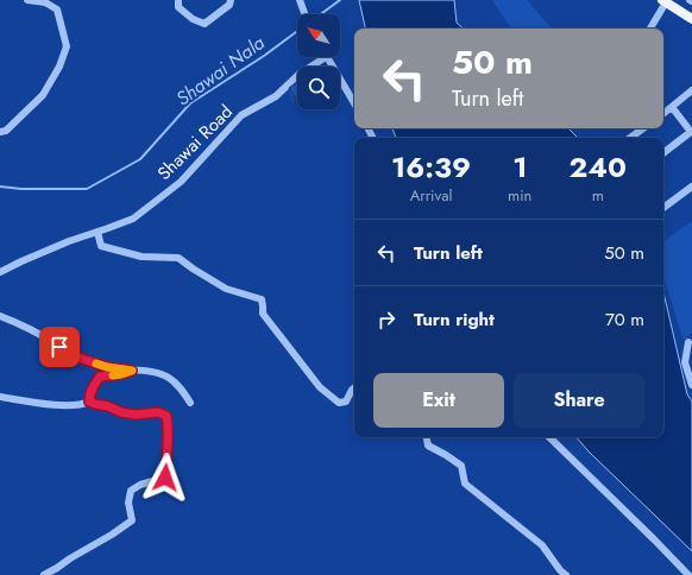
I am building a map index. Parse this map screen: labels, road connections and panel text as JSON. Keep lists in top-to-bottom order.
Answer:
{
  "streets": {
    "street": ["Shawai Road"]
  },
  "water": ["Shawai Nala"],
  "north": "top left",
  "page": {
    "turn": ["50 m", "Turn left"],
    "eta": [
      "16:39",
      "Arrival",
      "1",
      "min",
      "240",
      "m"
    ],
    "list": [
      {
        "name": "Turn left",
        "value": "50 m"
      },
      {
        "name": "Turn right",
        "value": "70 m"
      }
    ],
    "buttons": ["Exit", "Share"]
  }
}
